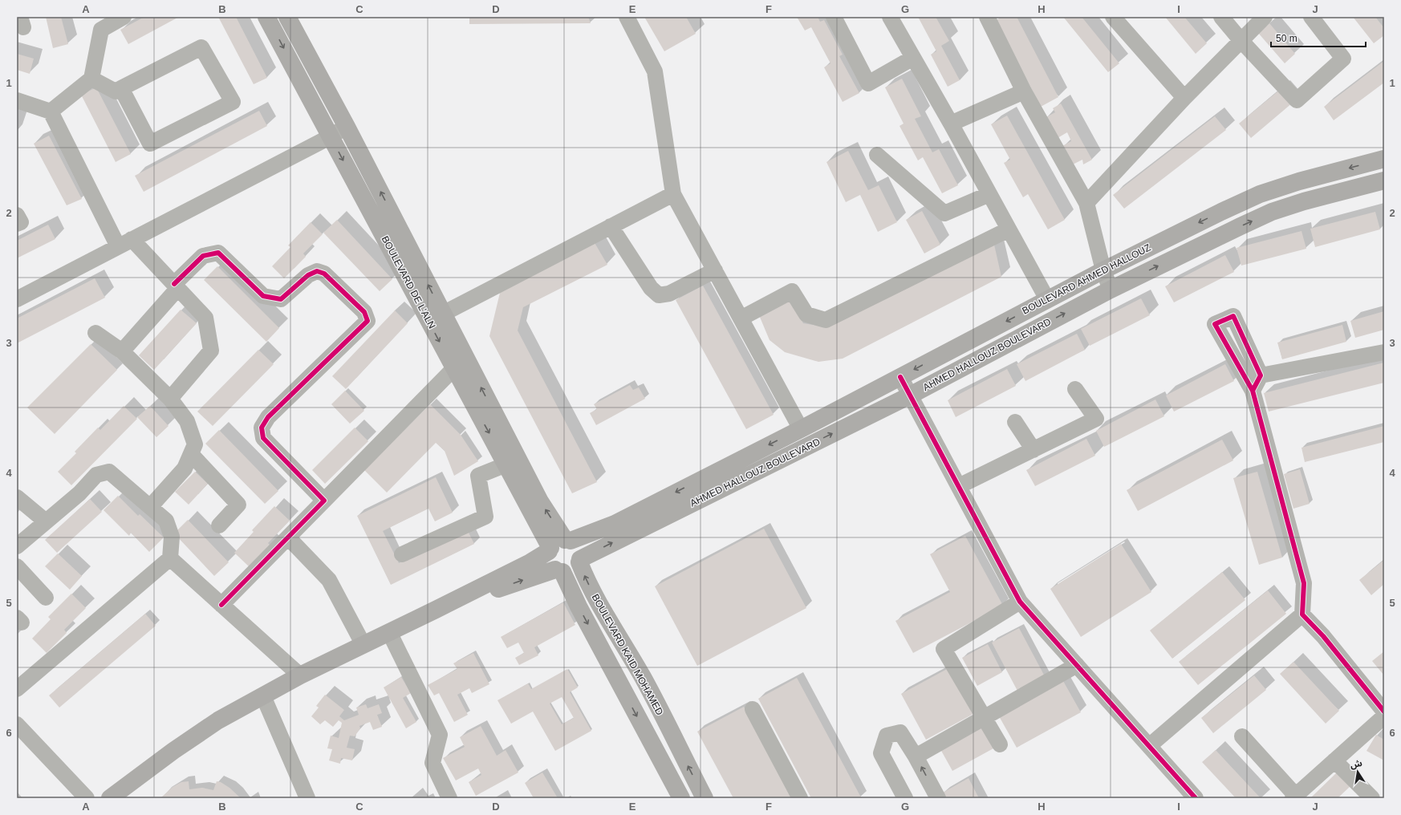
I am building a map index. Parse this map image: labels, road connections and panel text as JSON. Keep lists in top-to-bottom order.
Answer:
{
  "streets": {
    "main road": [
      "BOULEVARD AHMED HALLOUZ",
      "BOULEVARD DE L'ALN",
      "AHMED HALLOUZ BOULEVARD",
      "BOULEVARD KAID MOHAMED"
    ]
  },
  "crossings": [
    ["BOULEVARD AHMED HALLOUZ", "AHMED HALLOUZ BOULEVARD"],
    ["BOULEVARD DE L'ALN", "AHMED HALLOUZ BOULEVARD"],
    ["BOULEVARD DE L'ALN", "BOULEVARD KAID MOHAMED"],
    ["AHMED HALLOUZ BOULEVARD", "BOULEVARD KAID MOHAMED"]
  ],
  "one_way": ["BOULEVARD AHMED HALLOUZ"],
  "scale_bar": "50 m",
  "north": "top",
  "grid": {
    "columns": [
      "A",
      "B",
      "C",
      "D",
      "E",
      "F",
      "G",
      "H",
      "I",
      "J"
    ],
    "rows": [
      "1",
      "2",
      "3",
      "4",
      "5",
      "6"
    ]
  }
}
